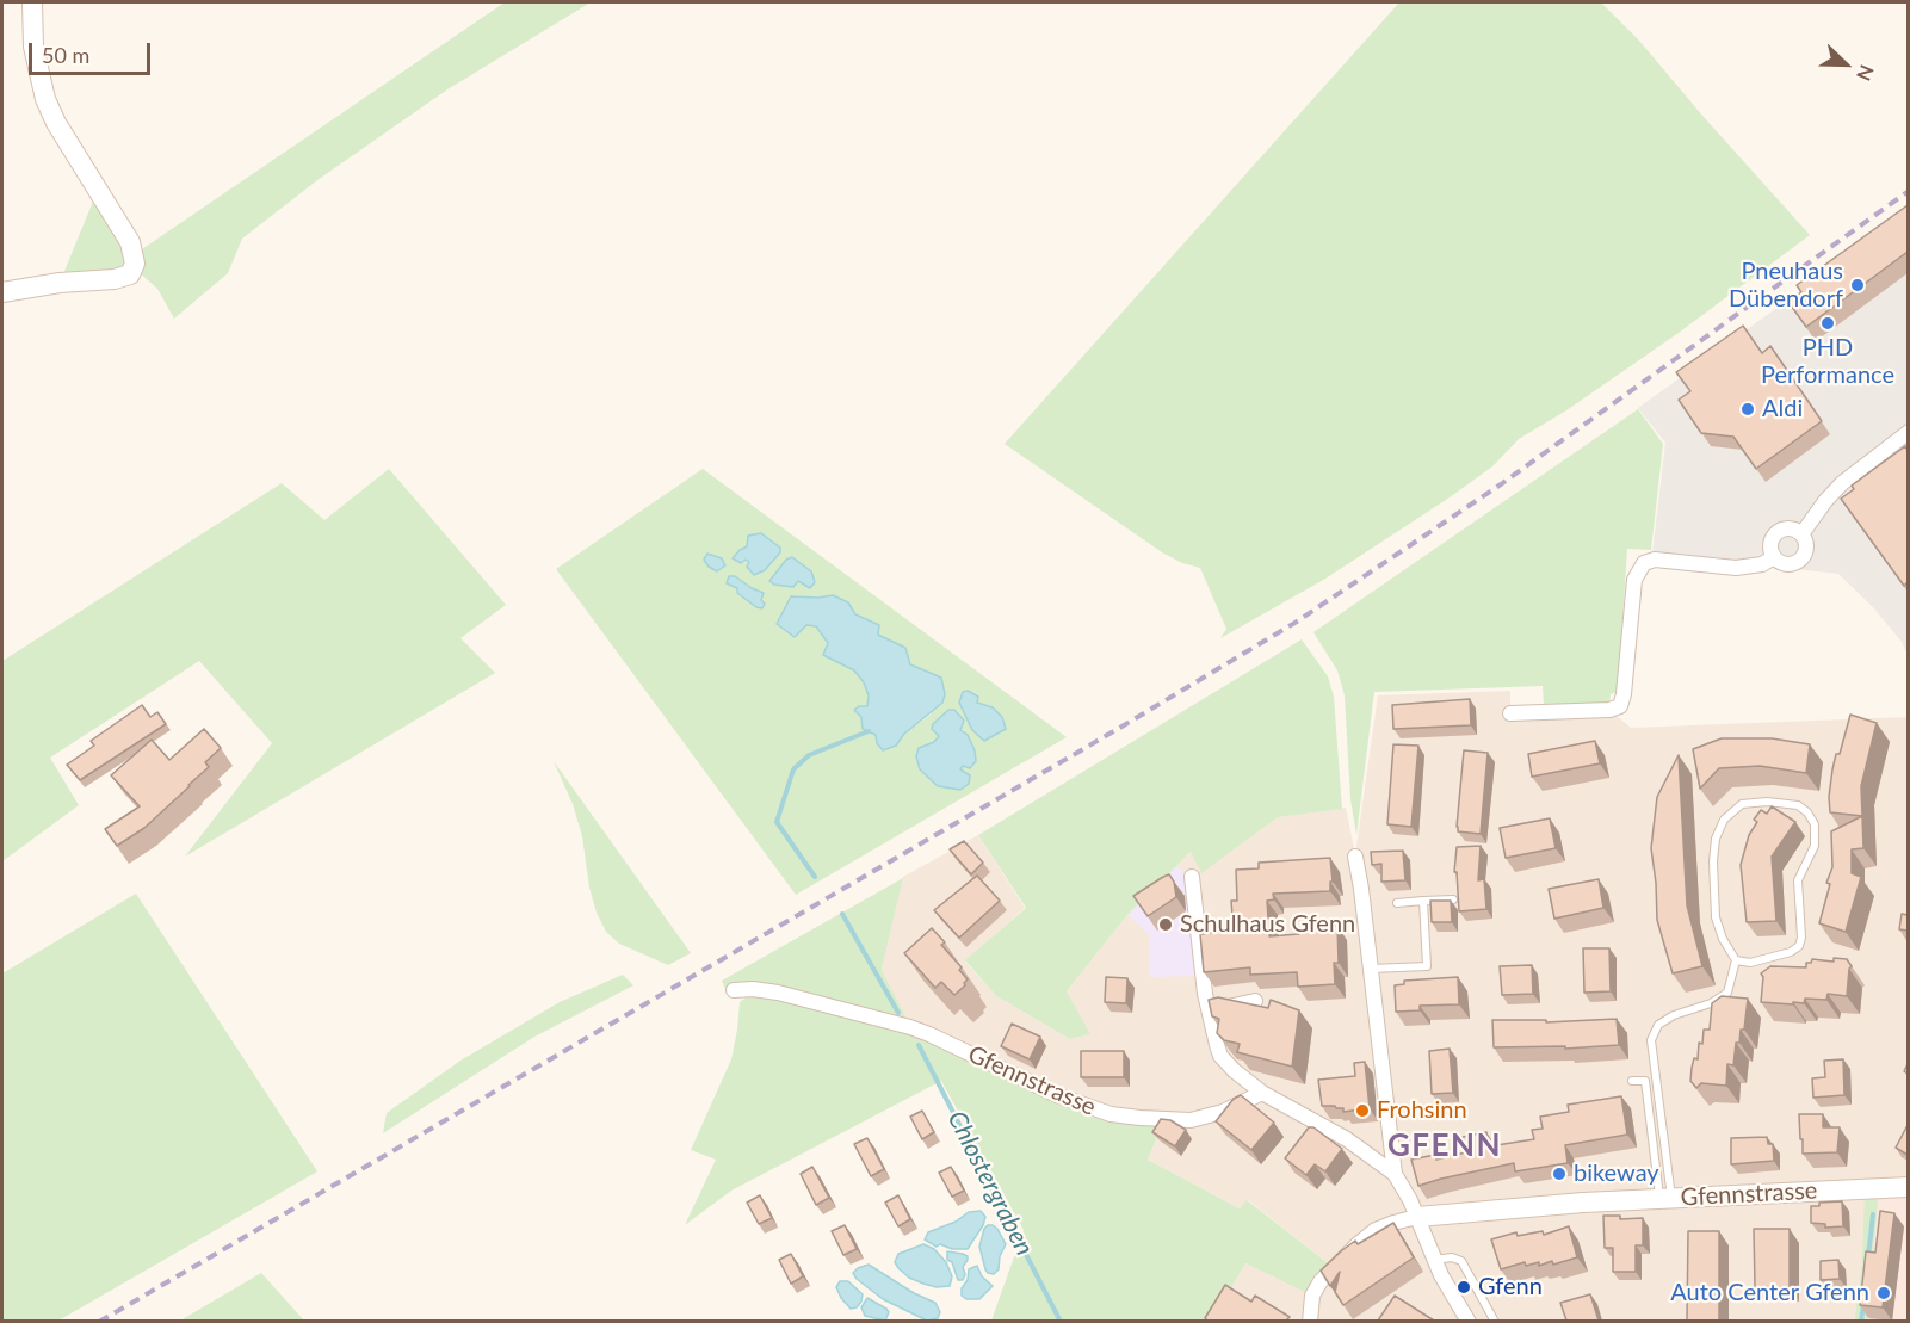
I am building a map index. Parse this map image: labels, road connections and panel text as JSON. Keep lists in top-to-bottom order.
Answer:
{
  "streets": {
    "street": ["Gfennstrasse"]
  },
  "districts": ["GFENN"],
  "water": ["Chlostergraben"],
  "places": [
    "Pneuhaus Dübendorf",
    "PHD Performance",
    "Aldi",
    "Schulhaus Gfenn",
    "Frohsinn",
    "bikeway",
    "Gfenn",
    "Auto Center Gfenn"
  ],
  "scale_bar": "50 m",
  "north": "bottom right"
}
